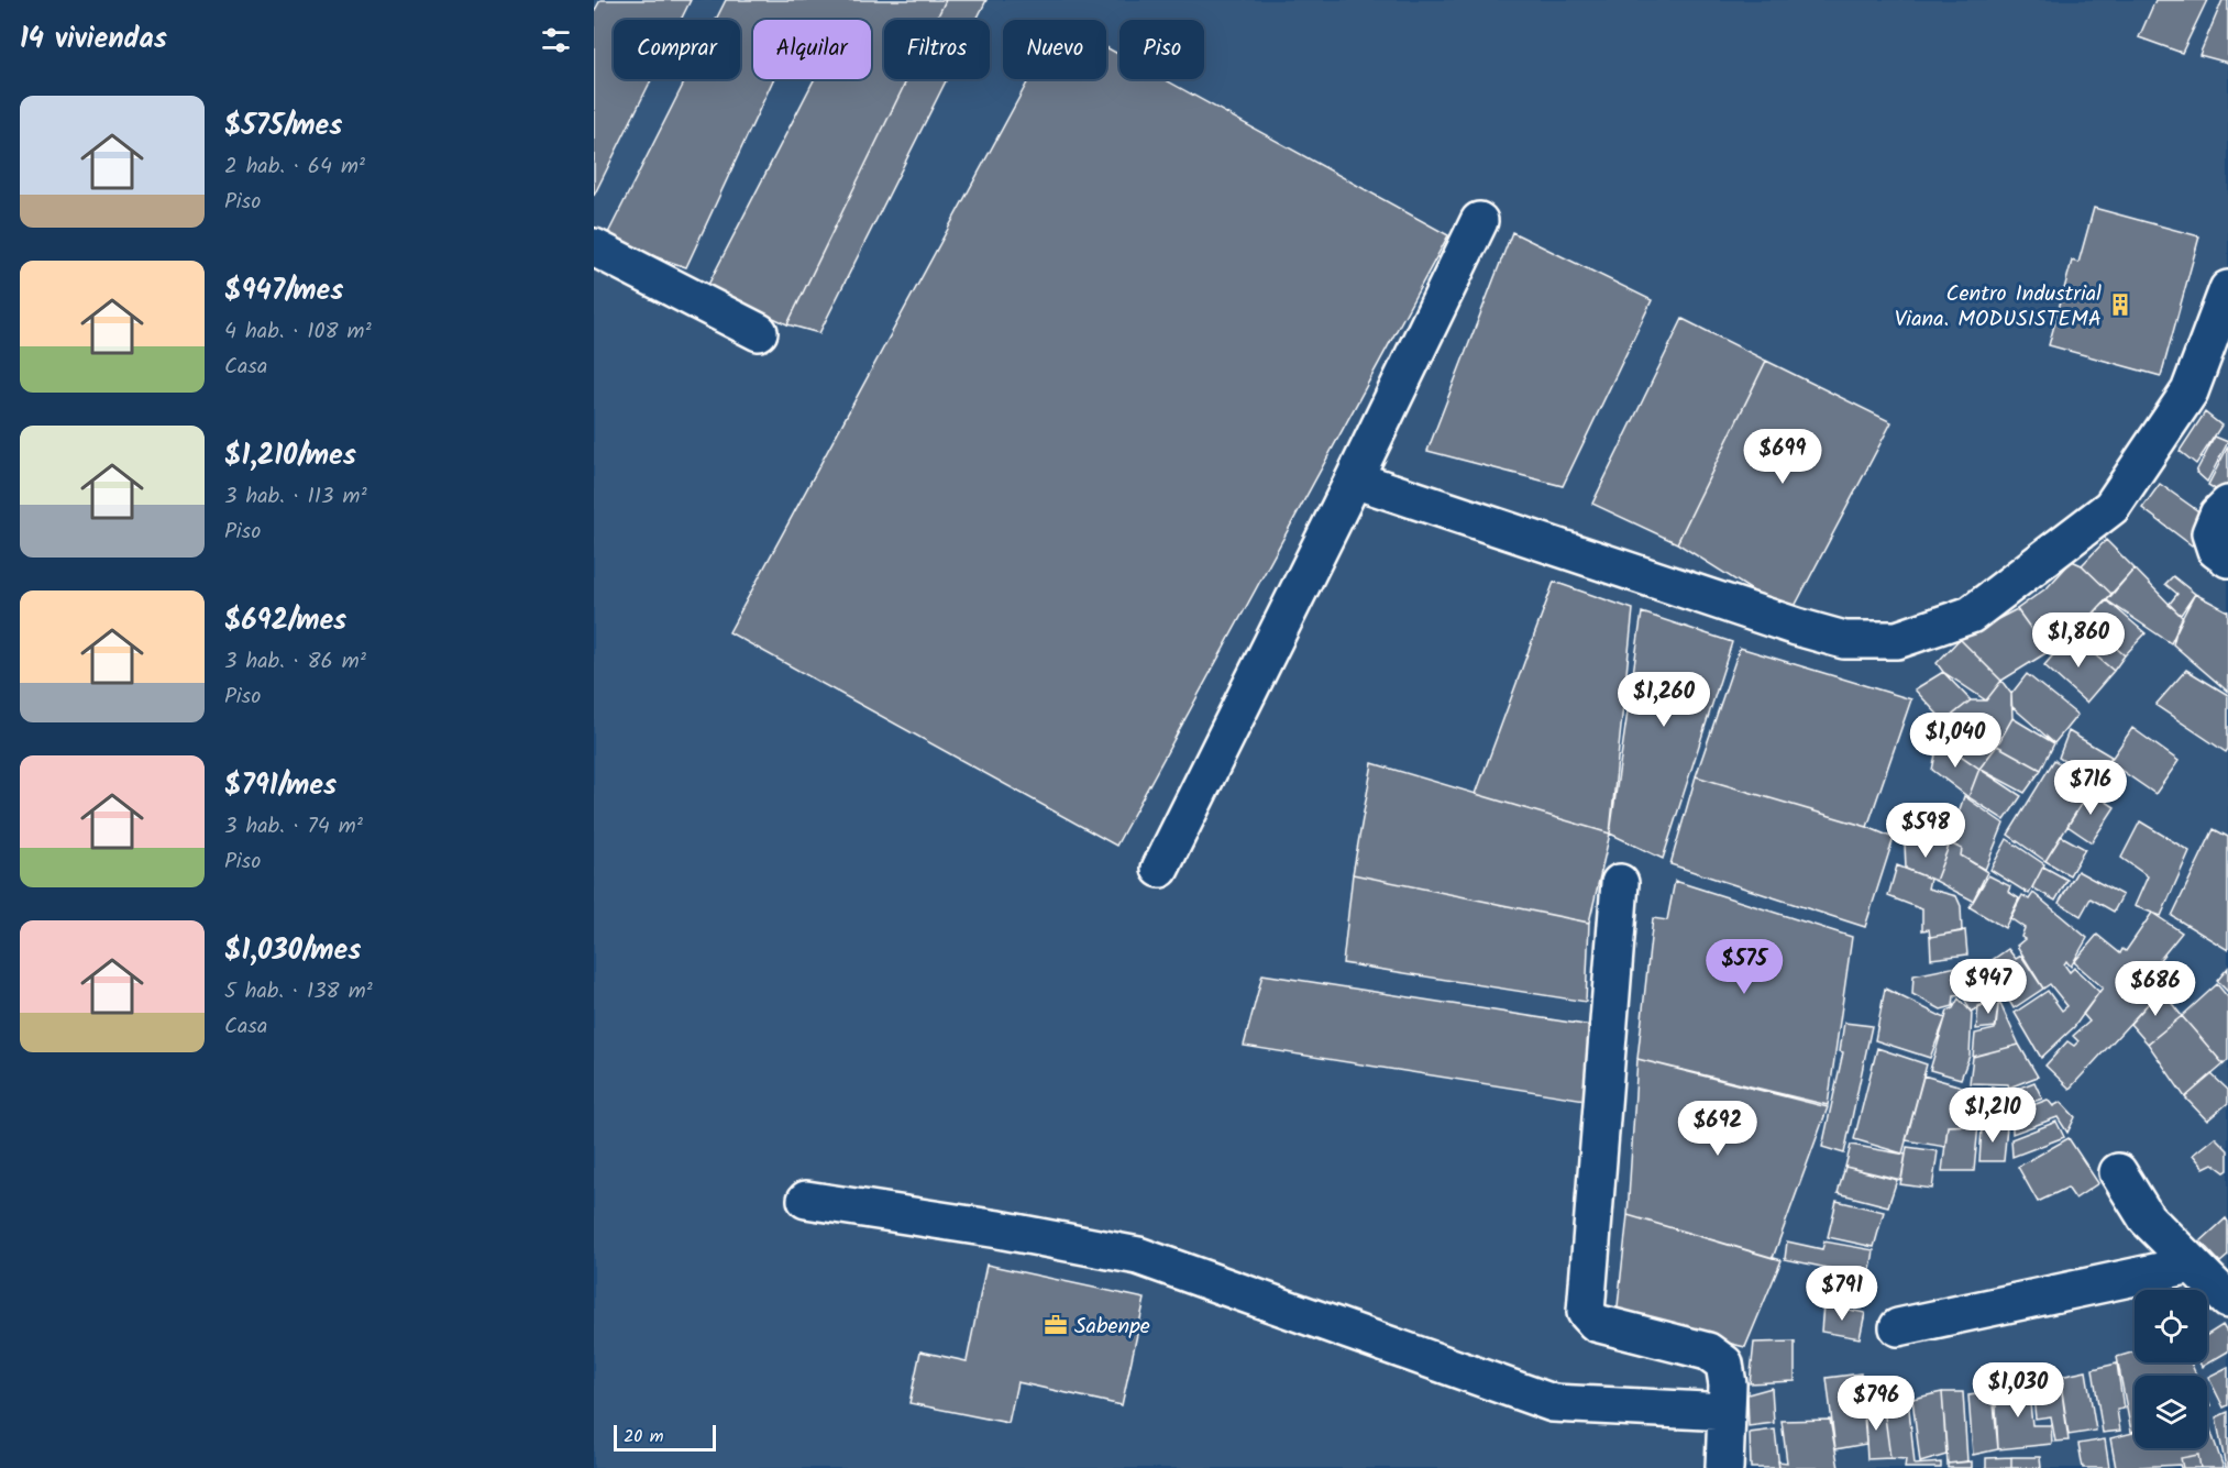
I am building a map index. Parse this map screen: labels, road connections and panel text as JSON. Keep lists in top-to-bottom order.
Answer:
{
  "places": {
    "building": ["Centro Industrial Viana. MODUSISTEMA"],
    "office": ["Sabenpe"]
  },
  "scale_bar": "20 m",
  "page": {
    "heading": "14 viviendas",
    "chip": [
      "Comprar",
      "Alquilar",
      "Filtros",
      "Nuevo",
      "Piso"
    ],
    "list": [
      {
        "name": "$575/mes",
        "note": "2 hab. · 64 m² · Piso"
      },
      {
        "name": "$947/mes",
        "note": "4 hab. · 108 m² · Casa"
      },
      {
        "name": "$1,210/mes",
        "note": "3 hab. · 113 m² · Piso"
      },
      {
        "name": "$692/mes",
        "note": "3 hab. · 86 m² · Piso"
      },
      {
        "name": "$791/mes",
        "note": "3 hab. · 74 m² · Piso"
      },
      {
        "name": "$1,030/mes",
        "note": "5 hab. · 138 m² · Casa"
      }
    ],
    "price": [
      "$699",
      "$1,860",
      "$1,260",
      "$1,040",
      "$716",
      "$598",
      "$575",
      "$947",
      "$686",
      "$1,210",
      "$692",
      "$791",
      "$1,030",
      "$796"
    ],
    "scale": "20 m"
  }
}
